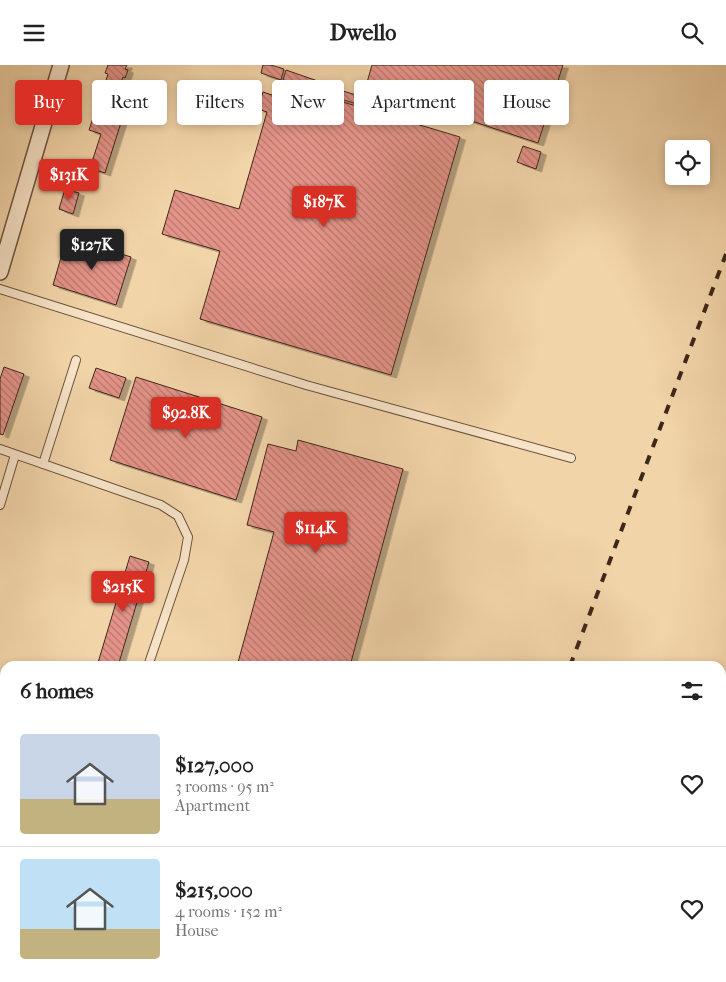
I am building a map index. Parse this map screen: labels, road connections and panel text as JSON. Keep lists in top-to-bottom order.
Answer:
{
  "page": {
    "header": "Dwello",
    "chip": [
      "Buy",
      "Rent",
      "Filters",
      "New",
      "Apartment",
      "House"
    ],
    "price": [
      "$131K",
      "$187K",
      "$127K",
      "$92.8K",
      "$114K",
      "$215K"
    ],
    "heading": "6 homes",
    "list": [
      {
        "name": "$127,000",
        "note": "3 rooms · 95 m² · Apartment"
      },
      {
        "name": "$215,000",
        "note": "4 rooms · 152 m² · House"
      }
    ]
  }
}
